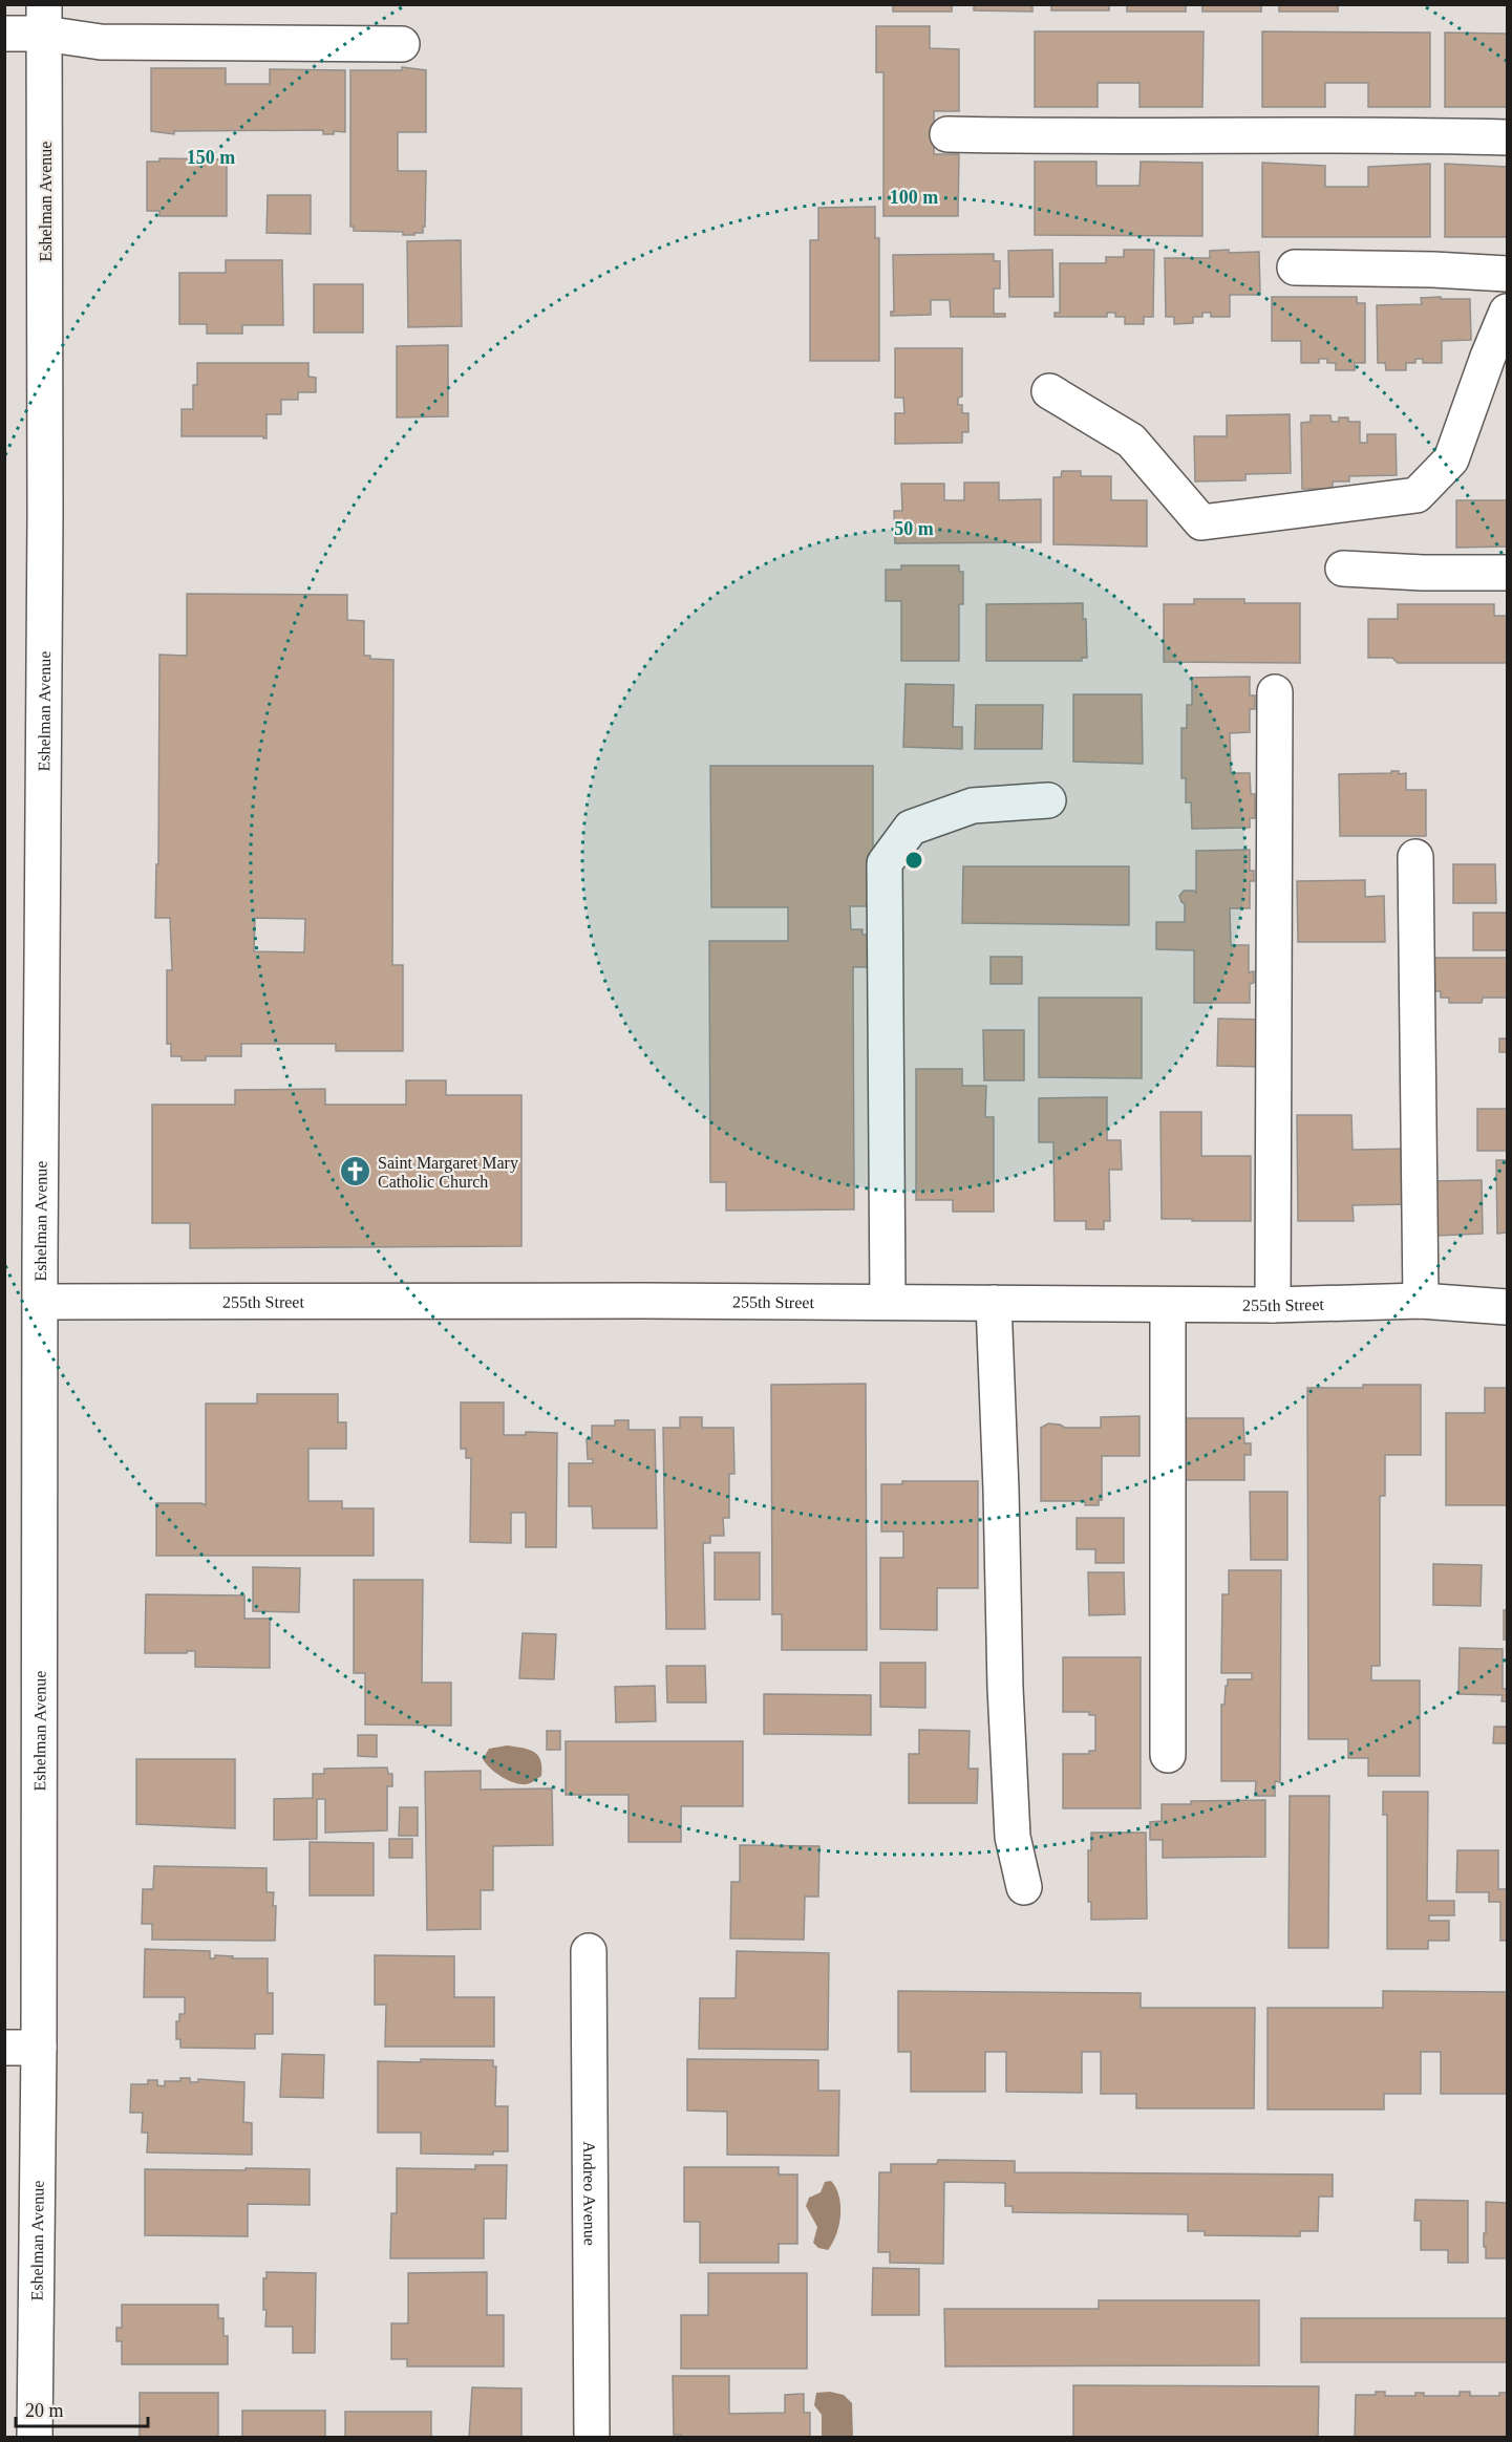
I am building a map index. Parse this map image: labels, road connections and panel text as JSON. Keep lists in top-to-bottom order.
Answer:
{
  "streets": {
    "street": ["Eshelman Avenue", "255th Street", "Andreo Avenue"]
  },
  "crossings": [
    ["Eshelman Avenue", "255th Street"]
  ],
  "places": {
    "church": ["Saint Margaret Mary Catholic Church"]
  },
  "scale_bar": "20 m",
  "rings": ["150 m", "100 m", "50 m"]
}
